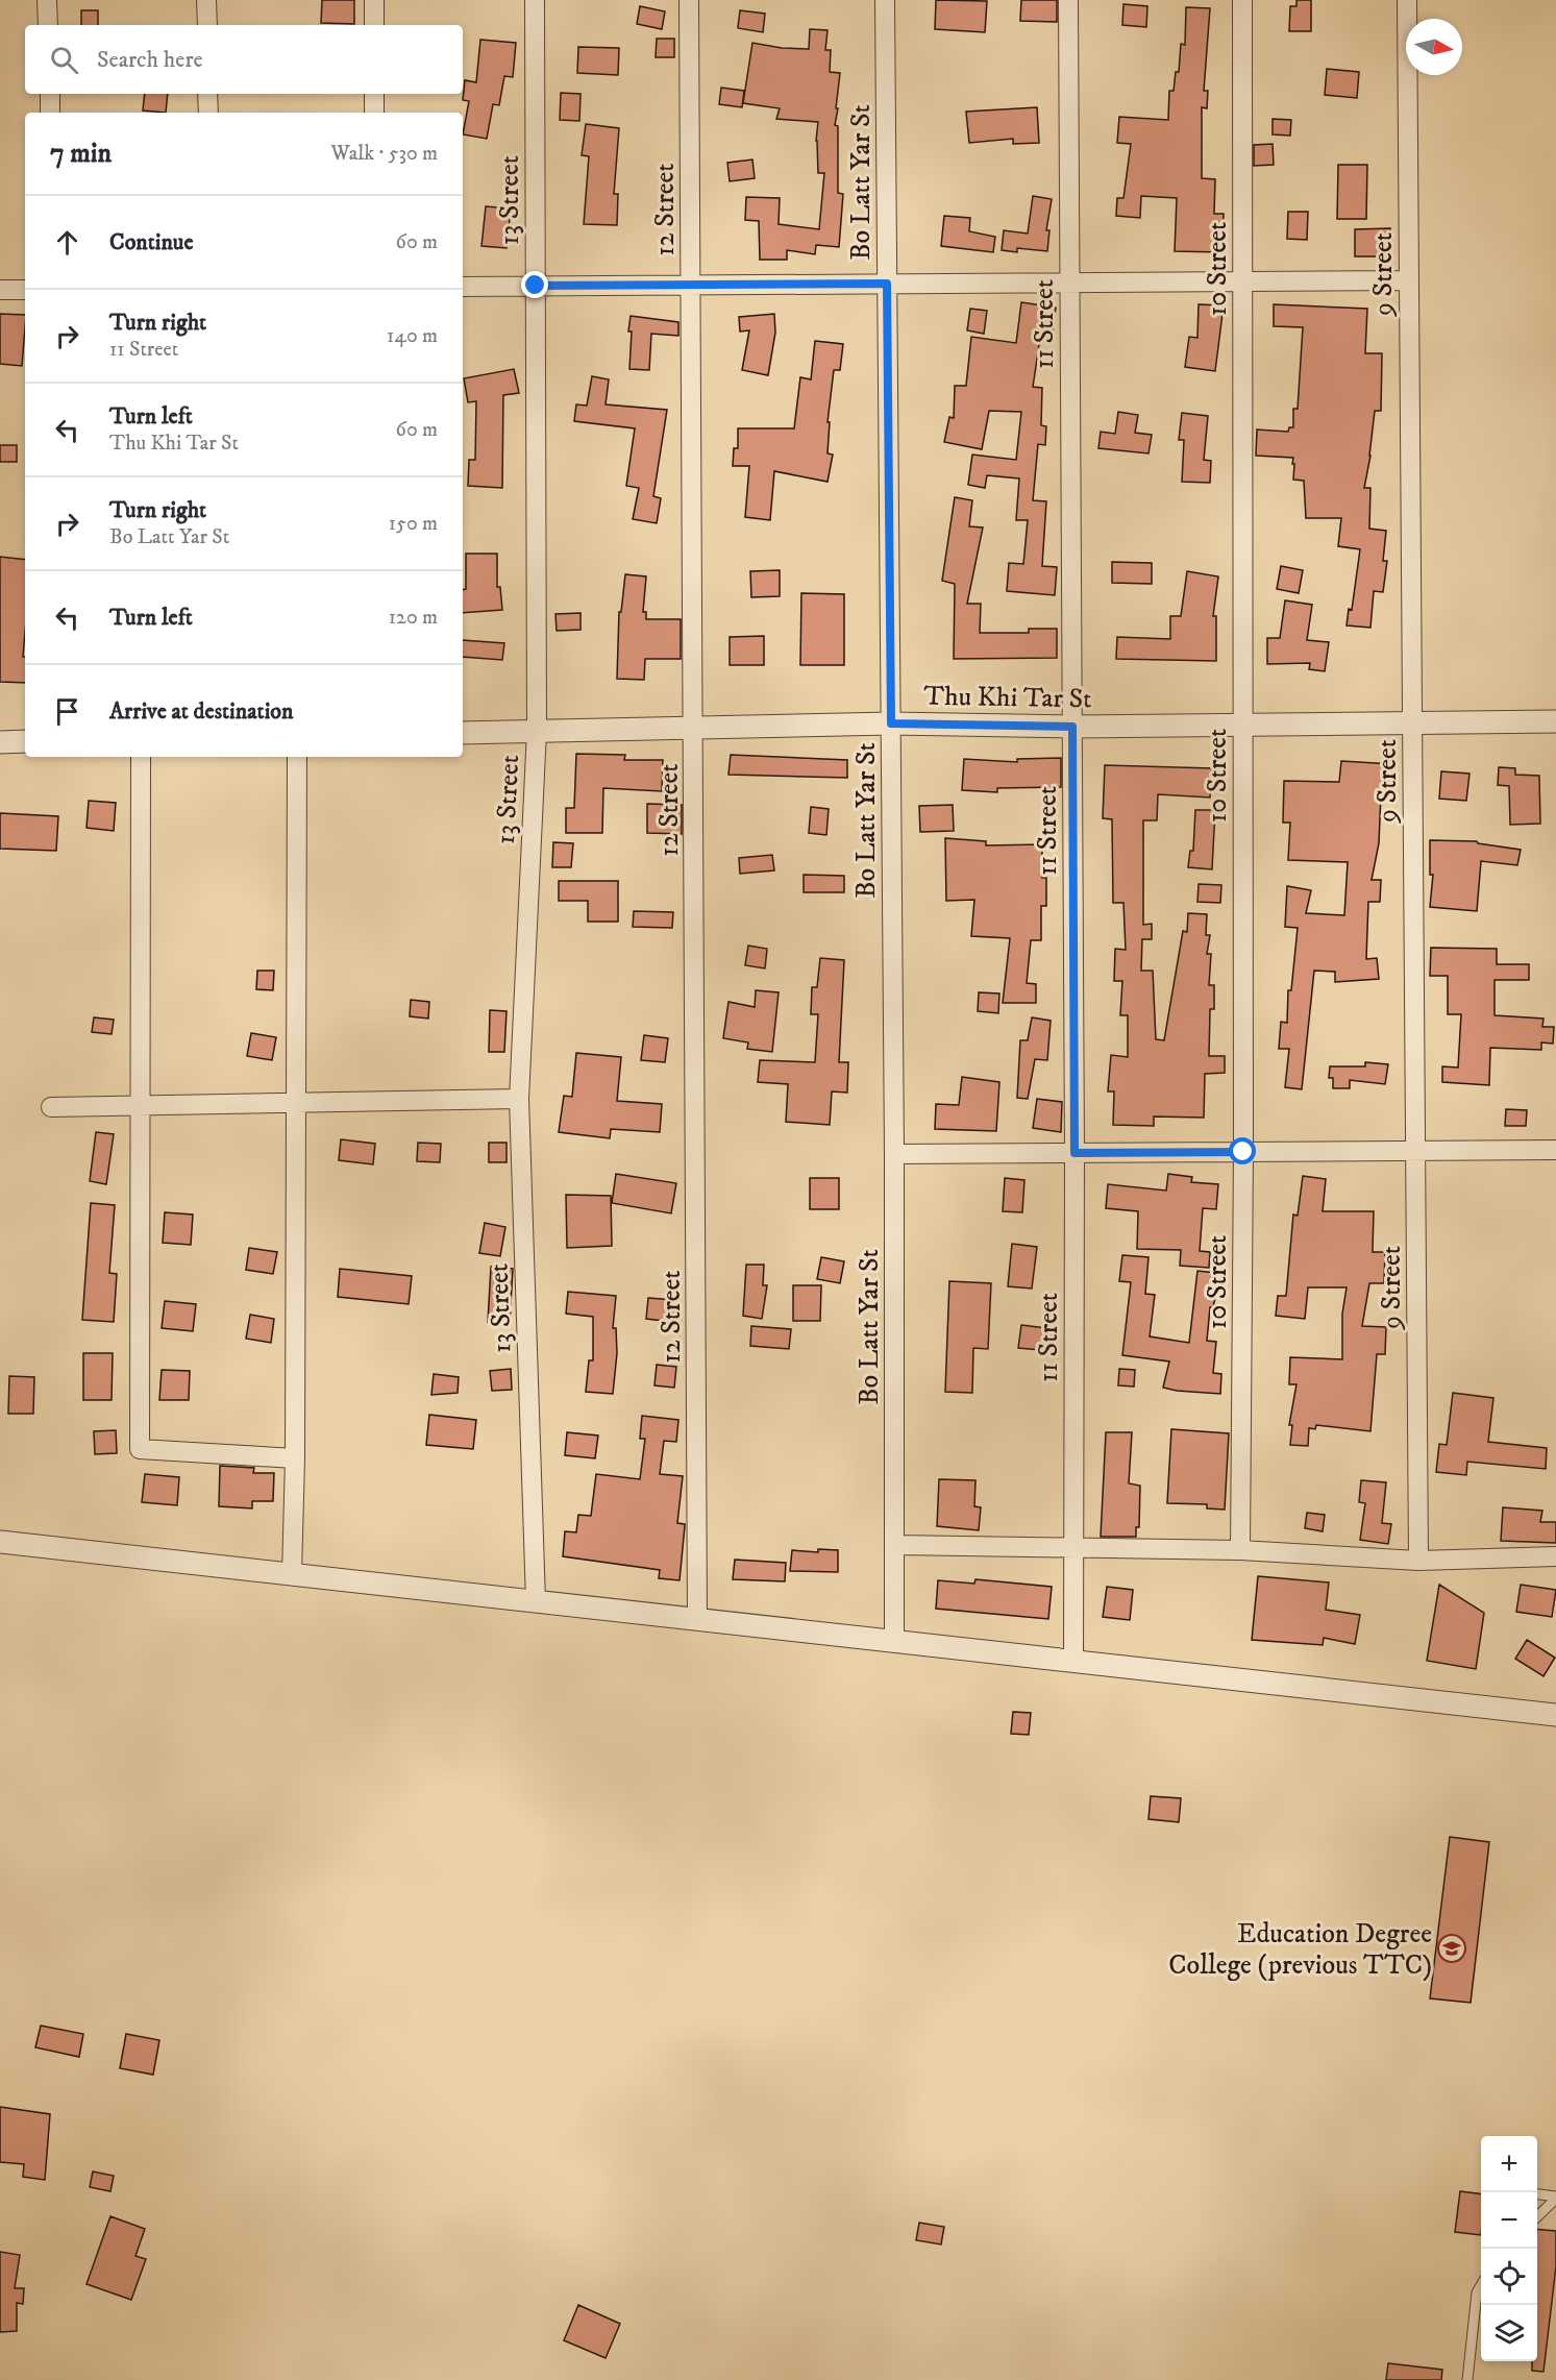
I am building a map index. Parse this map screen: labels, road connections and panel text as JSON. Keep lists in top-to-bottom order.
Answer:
{
  "streets": {
    "street": [
      "Bo Latt Yar St",
      "13 Street",
      "12 Street",
      "10 Street",
      "9 Street",
      "11 Street",
      "Thu Khi Tar St"
    ]
  },
  "crossings": [
    ["Bo Latt Yar St", "Thu Khi Tar St"],
    ["13 Street", "Thu Khi Tar St"],
    ["12 Street", "Thu Khi Tar St"],
    ["10 Street", "Thu Khi Tar St"],
    ["9 Street", "Thu Khi Tar St"],
    ["11 Street", "Thu Khi Tar St"]
  ],
  "places": {
    "school or university": ["Education Degree College (previous TTC)"]
  },
  "north": "right",
  "page": {
    "search": "Search here",
    "heading": ["7 min", "Walk · 530 m"],
    "list": [
      ["Continue", "60 m"],
      ["Turn right", "11 Street", "140 m"],
      ["Turn left", "Thu Khi Tar St", "60 m"],
      ["Turn right", "Bo Latt Yar St", "150 m"],
      ["Turn left", "120 m"],
      "Arrive at destination"
    ],
    "map_buttons": ["+", "−"]
  }
}
